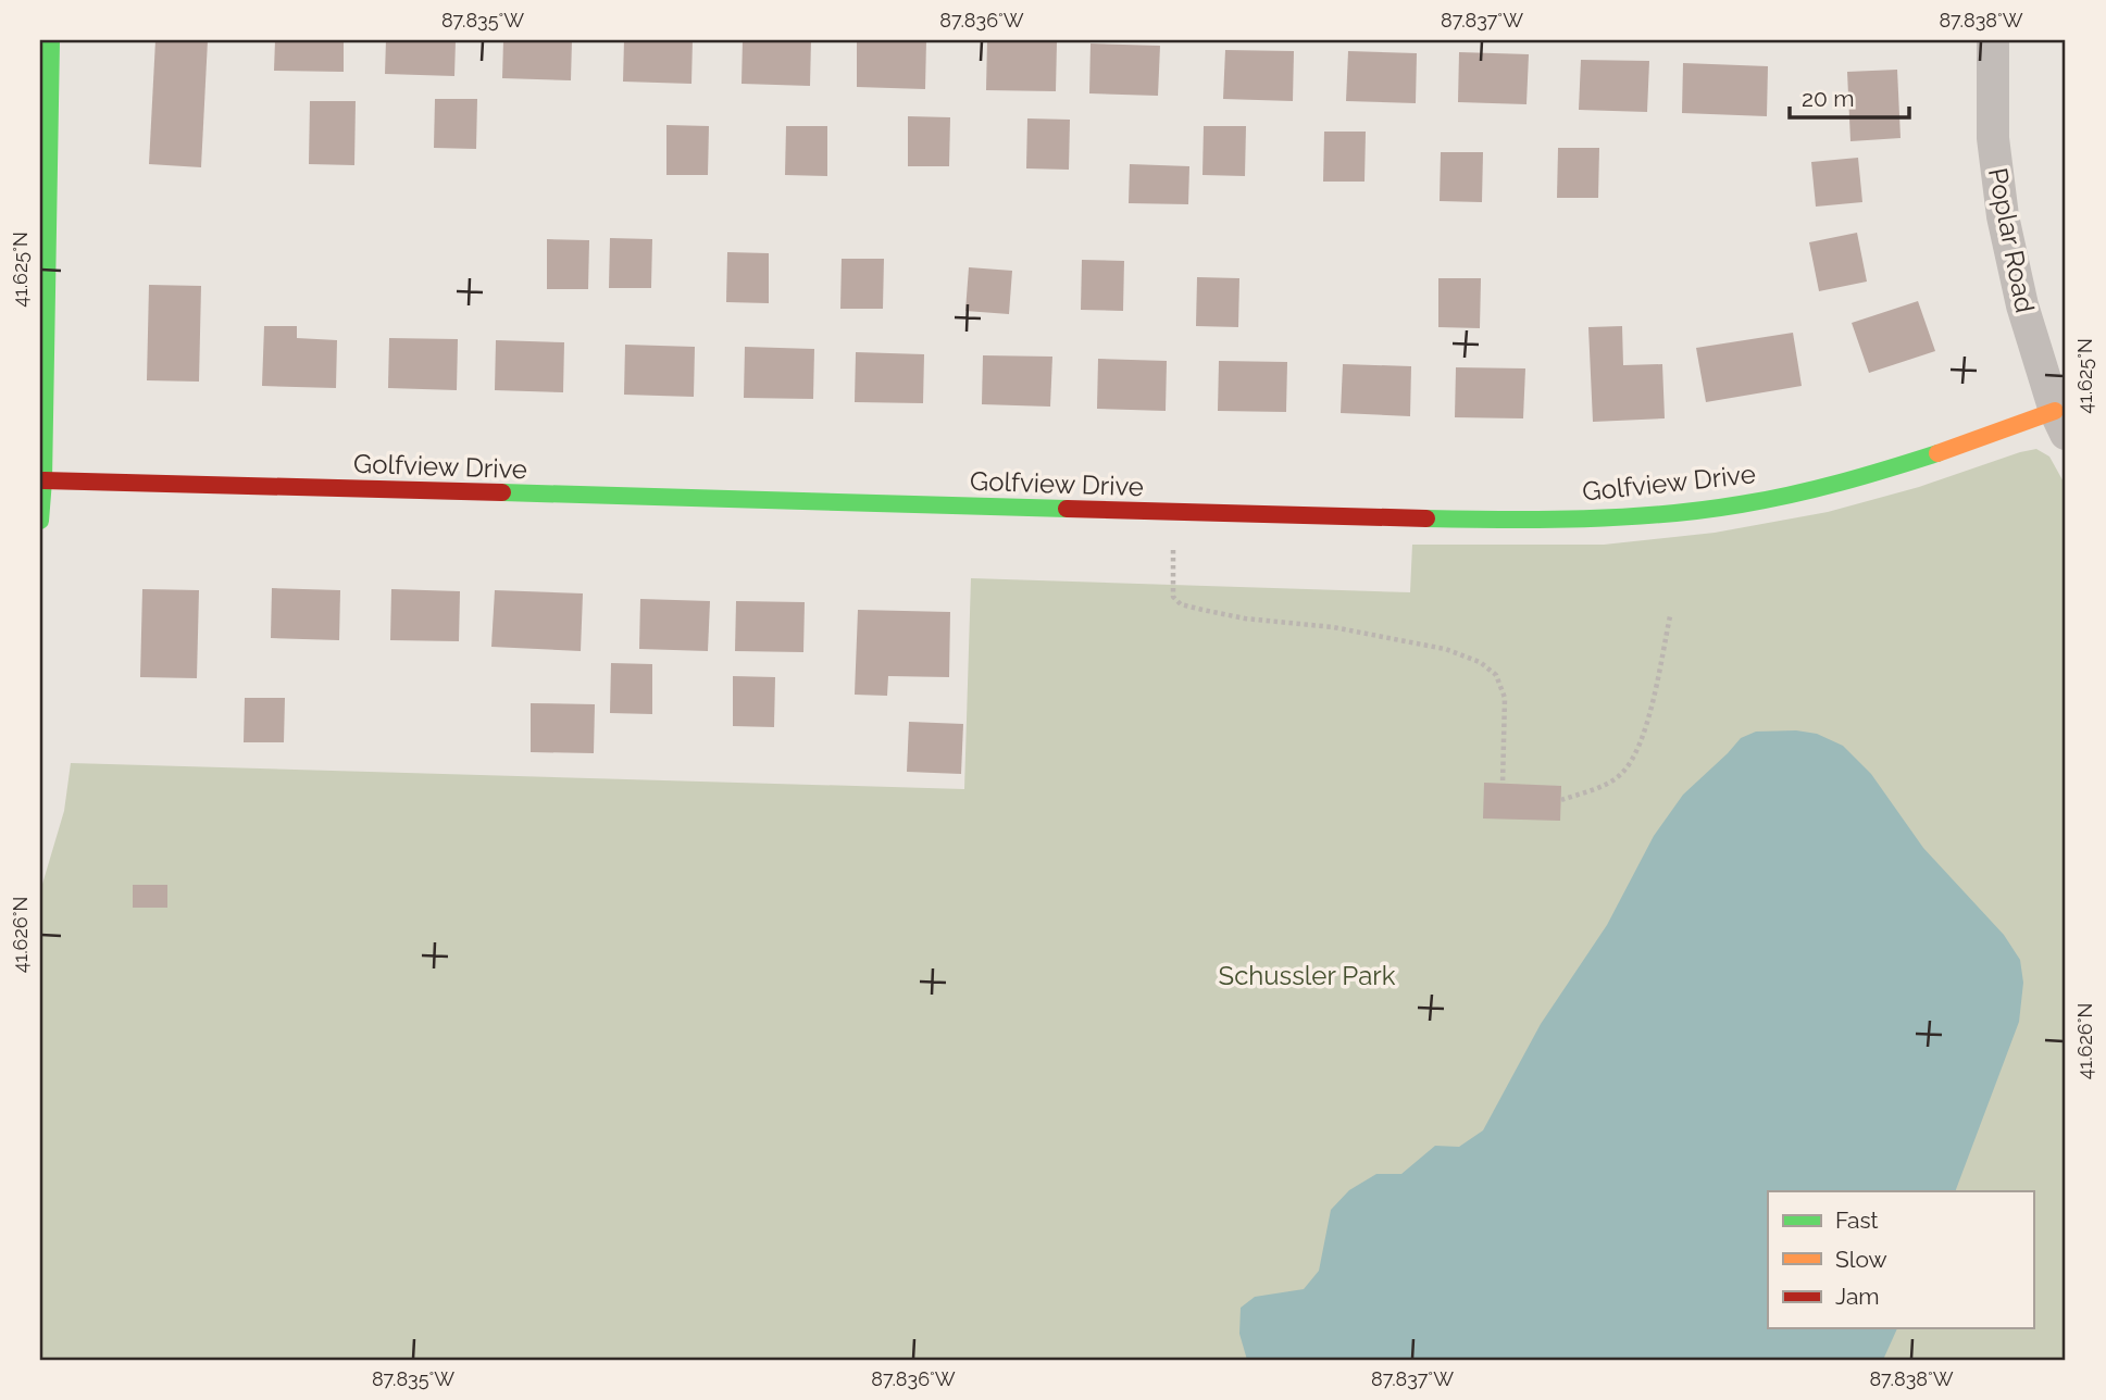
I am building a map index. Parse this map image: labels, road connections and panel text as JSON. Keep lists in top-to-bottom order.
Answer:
{
  "streets": {
    "street": ["Poplar Road", "Golfview Drive"]
  },
  "crossings": [
    ["Poplar Road", "Golfview Drive"]
  ],
  "parks": ["Schussler Park"],
  "legend": ["Fast", "Slow", "Jam"],
  "scale_bar": "20 m",
  "coordinates": [
    "87.835°W",
    "87.836°W",
    "87.837°W",
    "87.838°W",
    "41.625°N",
    "41.626°N"
  ]
}
